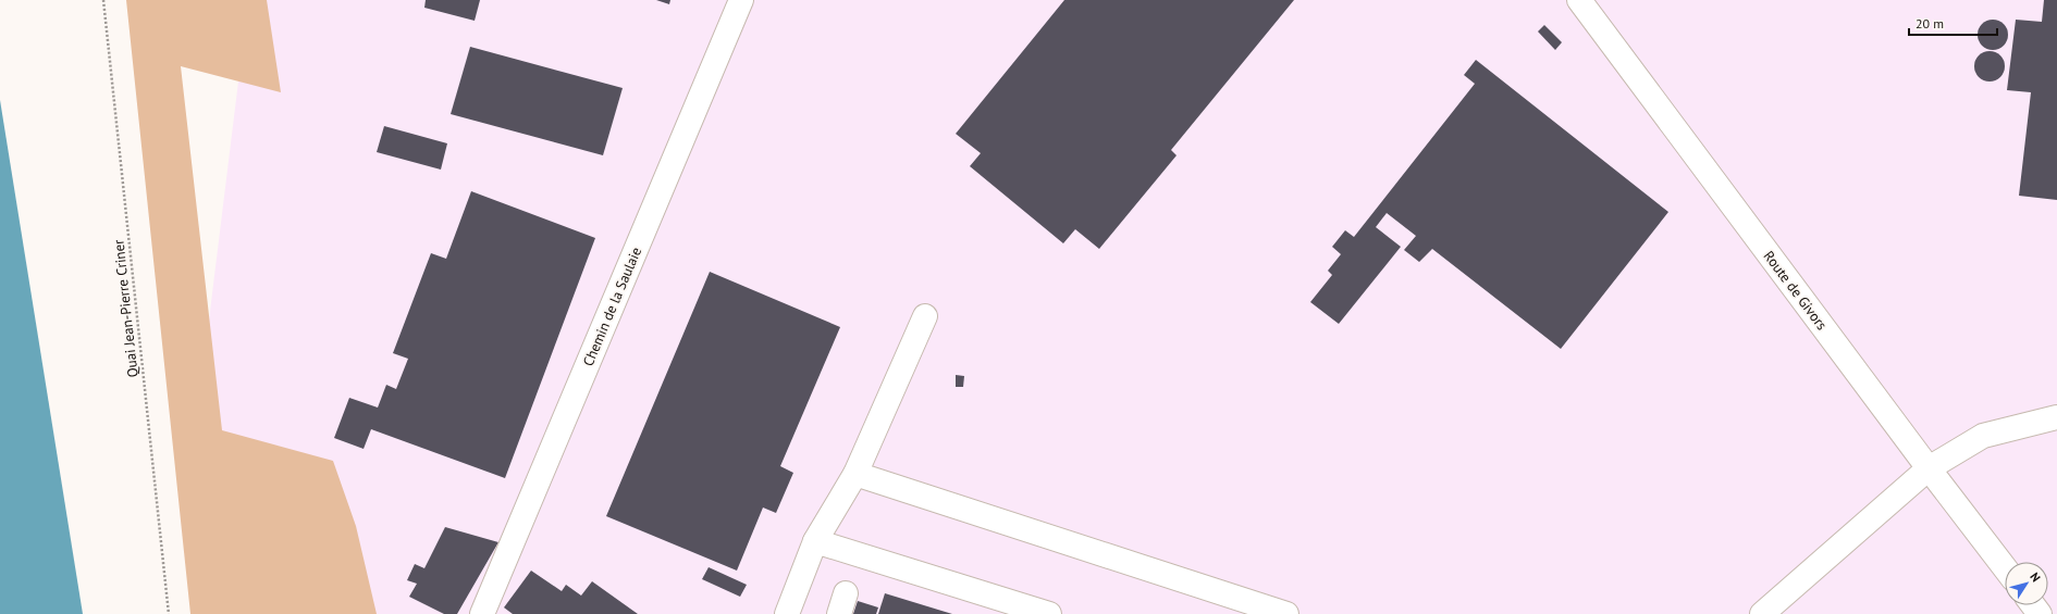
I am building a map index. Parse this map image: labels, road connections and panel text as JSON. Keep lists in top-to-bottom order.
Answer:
{
  "streets": {
    "street": ["Route de Givors", "Chemin de la Saulaie"],
    "path": ["Quai Jean-Pierre Criner"]
  },
  "scale_bar": "20 m",
  "north": "top right"
}
